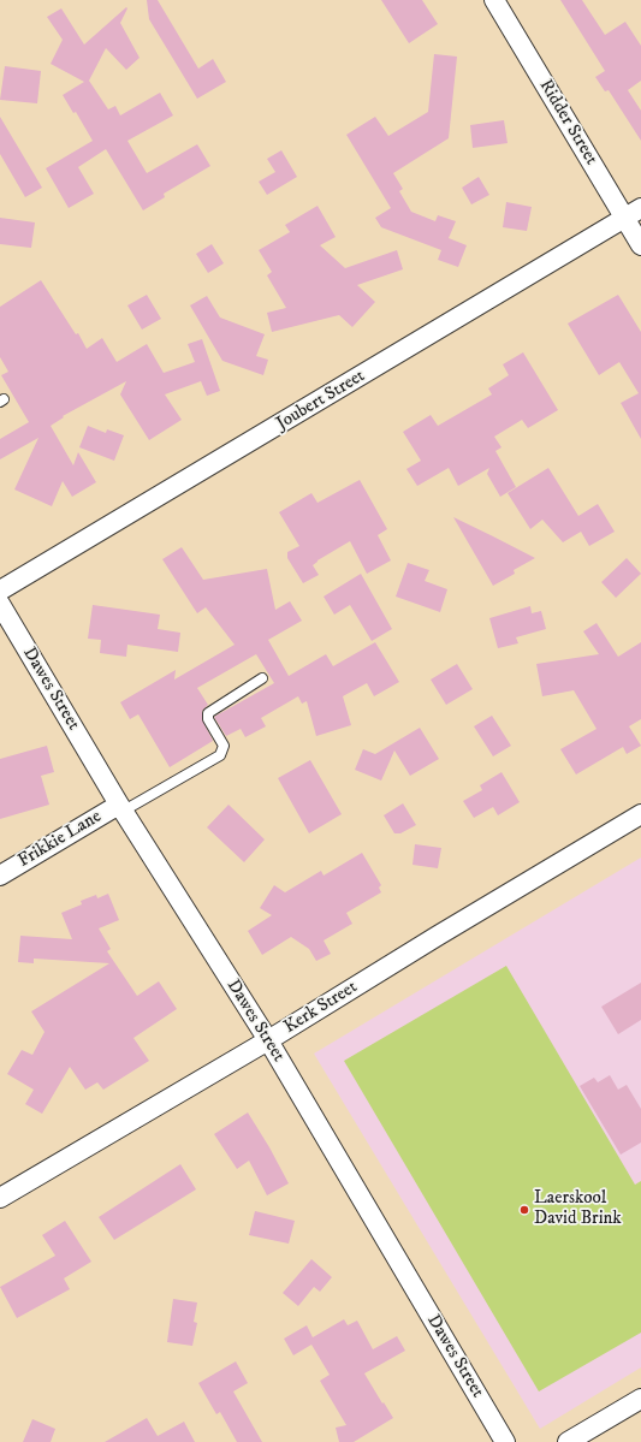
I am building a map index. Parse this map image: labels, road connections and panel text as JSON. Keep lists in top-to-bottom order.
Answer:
{
  "streets": {
    "street": [
      "Ridder Street",
      "Joubert Street",
      "Dawes Street",
      "Frikkie Lane",
      "Kerk Street"
    ]
  },
  "crossings": [
    ["Ridder Street", "Joubert Street"],
    ["Dawes Street", "Frikkie Lane"],
    ["Dawes Street", "Kerk Street"]
  ],
  "places": ["Laerskool David Brink"]
}
